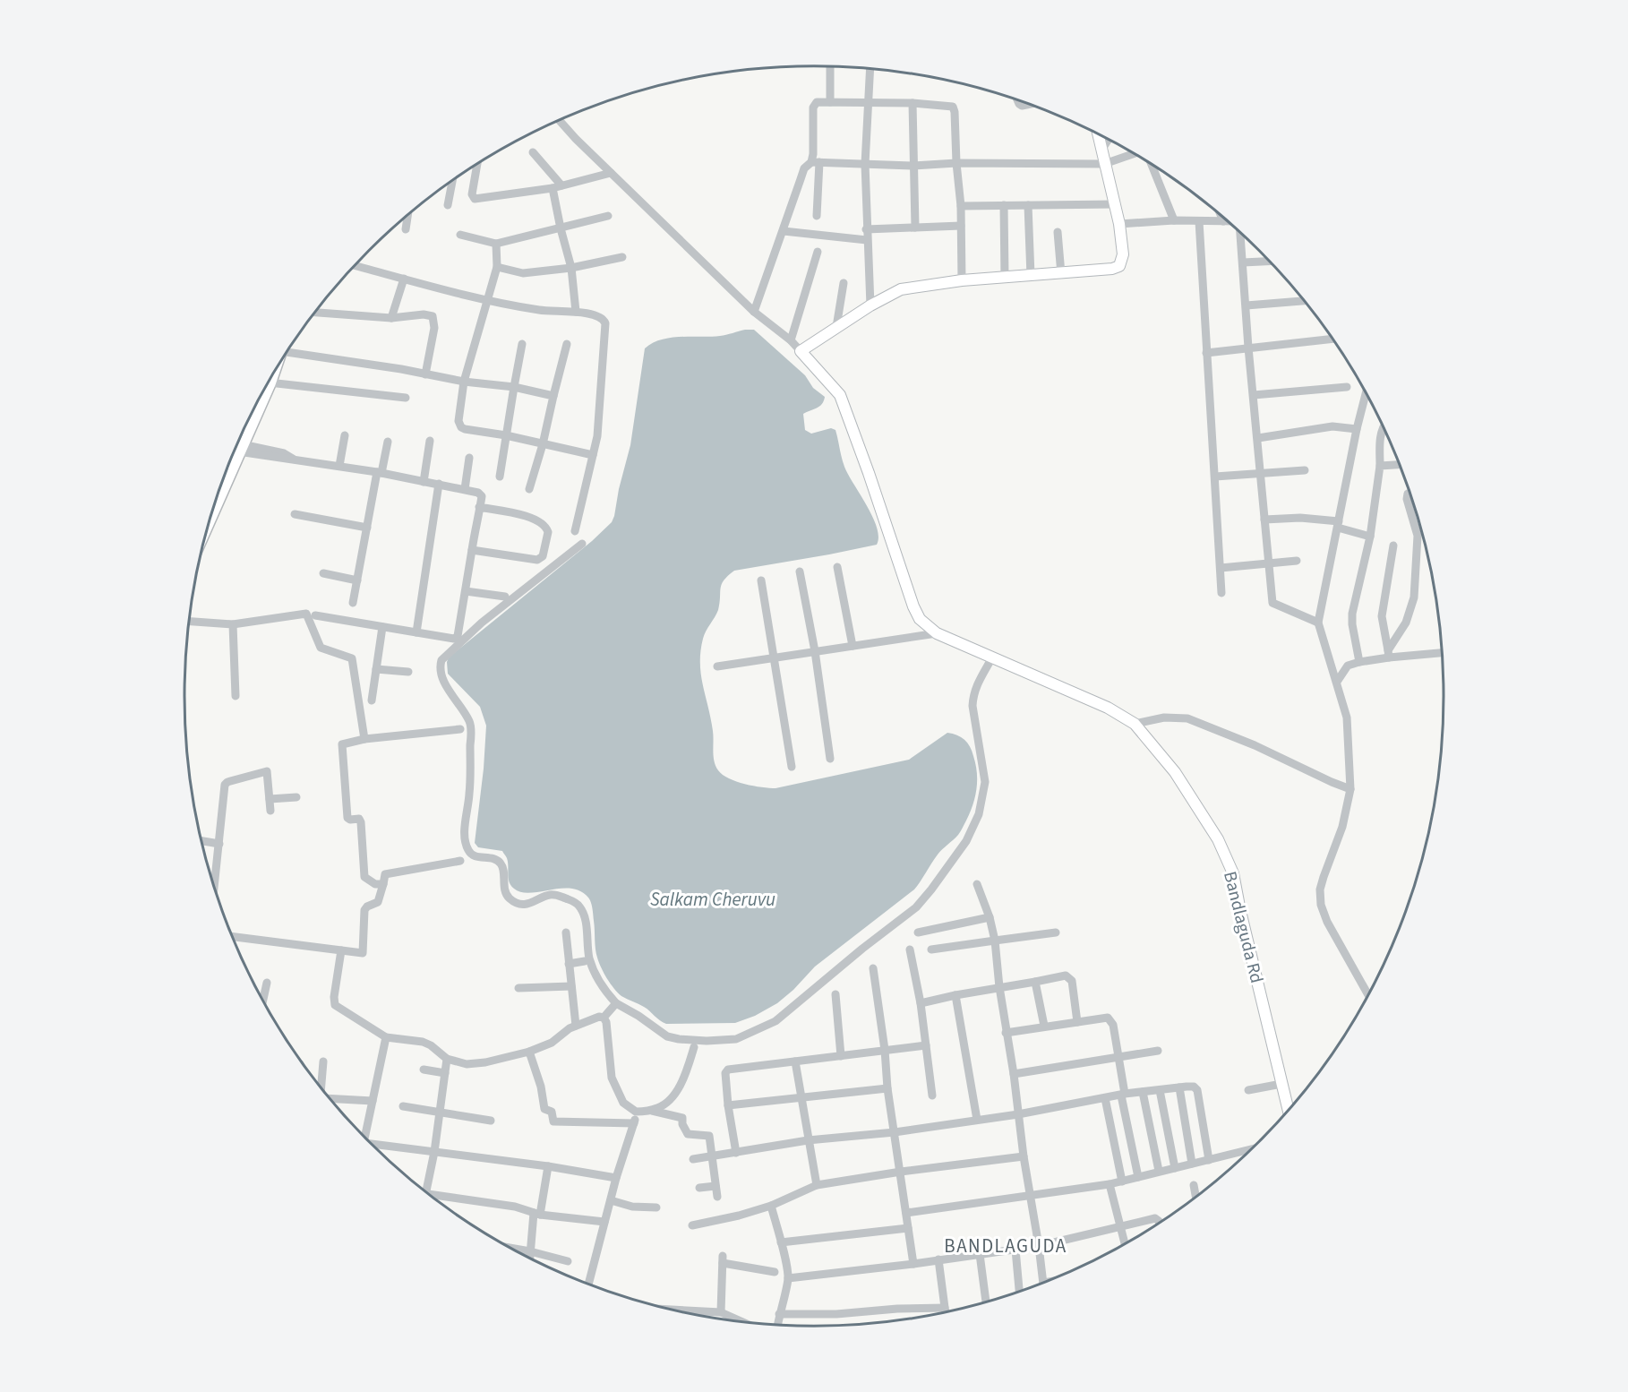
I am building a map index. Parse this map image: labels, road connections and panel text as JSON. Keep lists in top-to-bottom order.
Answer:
{
  "streets": {
    "street": ["Bandlaguda Rd"]
  },
  "districts": ["BANDLAGUDA"],
  "water": ["Salkam Cheruvu"]
}
